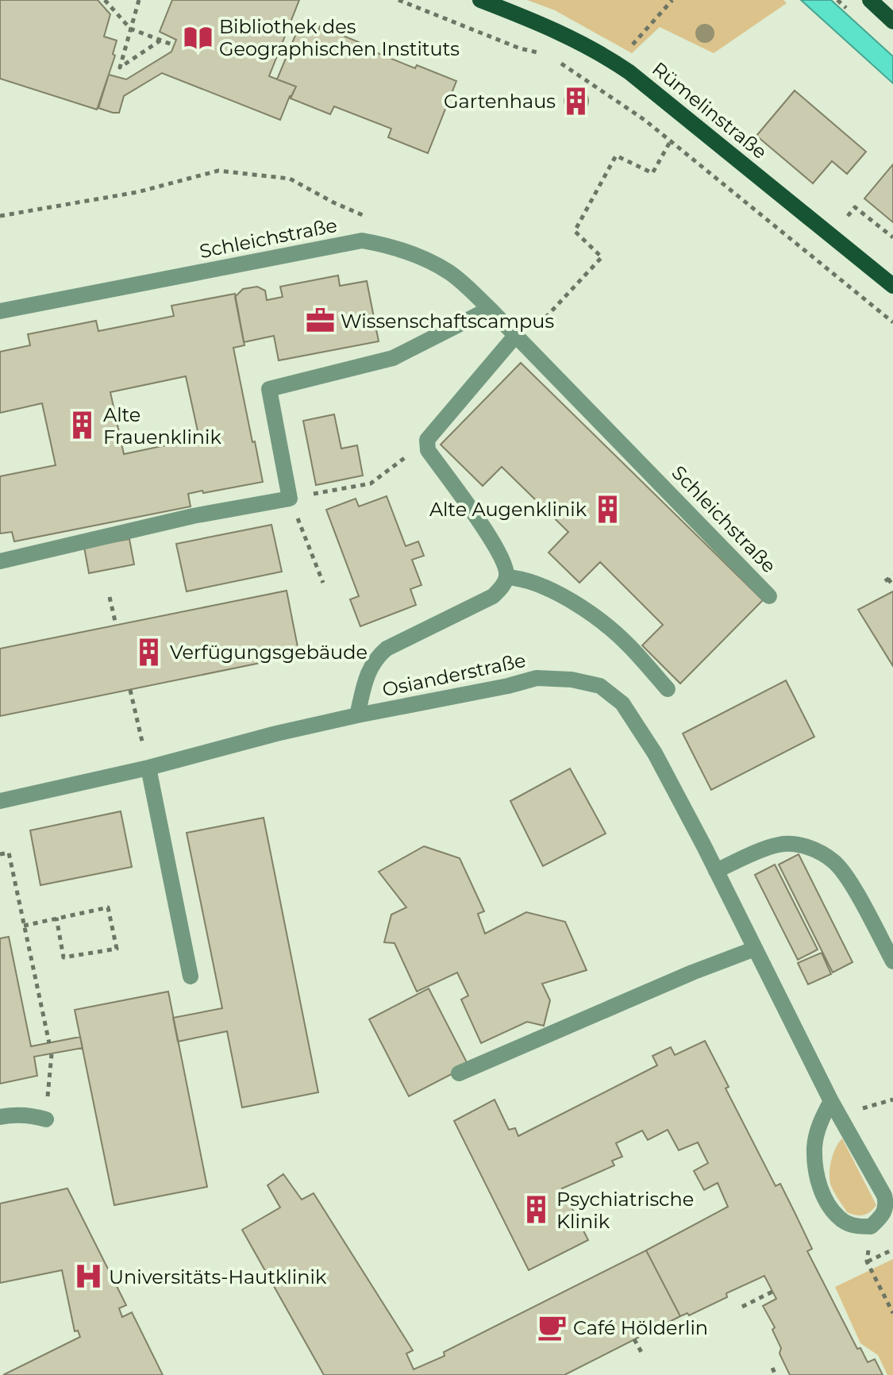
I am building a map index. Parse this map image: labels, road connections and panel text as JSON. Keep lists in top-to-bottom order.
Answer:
{
  "streets": {
    "main road": ["Rümelinstraße"],
    "street": ["Schleichstraße", "Osianderstraße"]
  },
  "places": {
    "library": ["Bibliothek des Geographischen Instituts"],
    "building": [
      "Gartenhaus",
      "Alte Frauenklinik",
      "Alte Augenklinik",
      "Verfügungsgebäude",
      "Psychiatrische Klinik"
    ],
    "office": ["Wissenschaftscampus"],
    "hospital": ["Universitäts-Hautklinik"],
    "cafe": ["Café Hölderlin"]
  }
}
